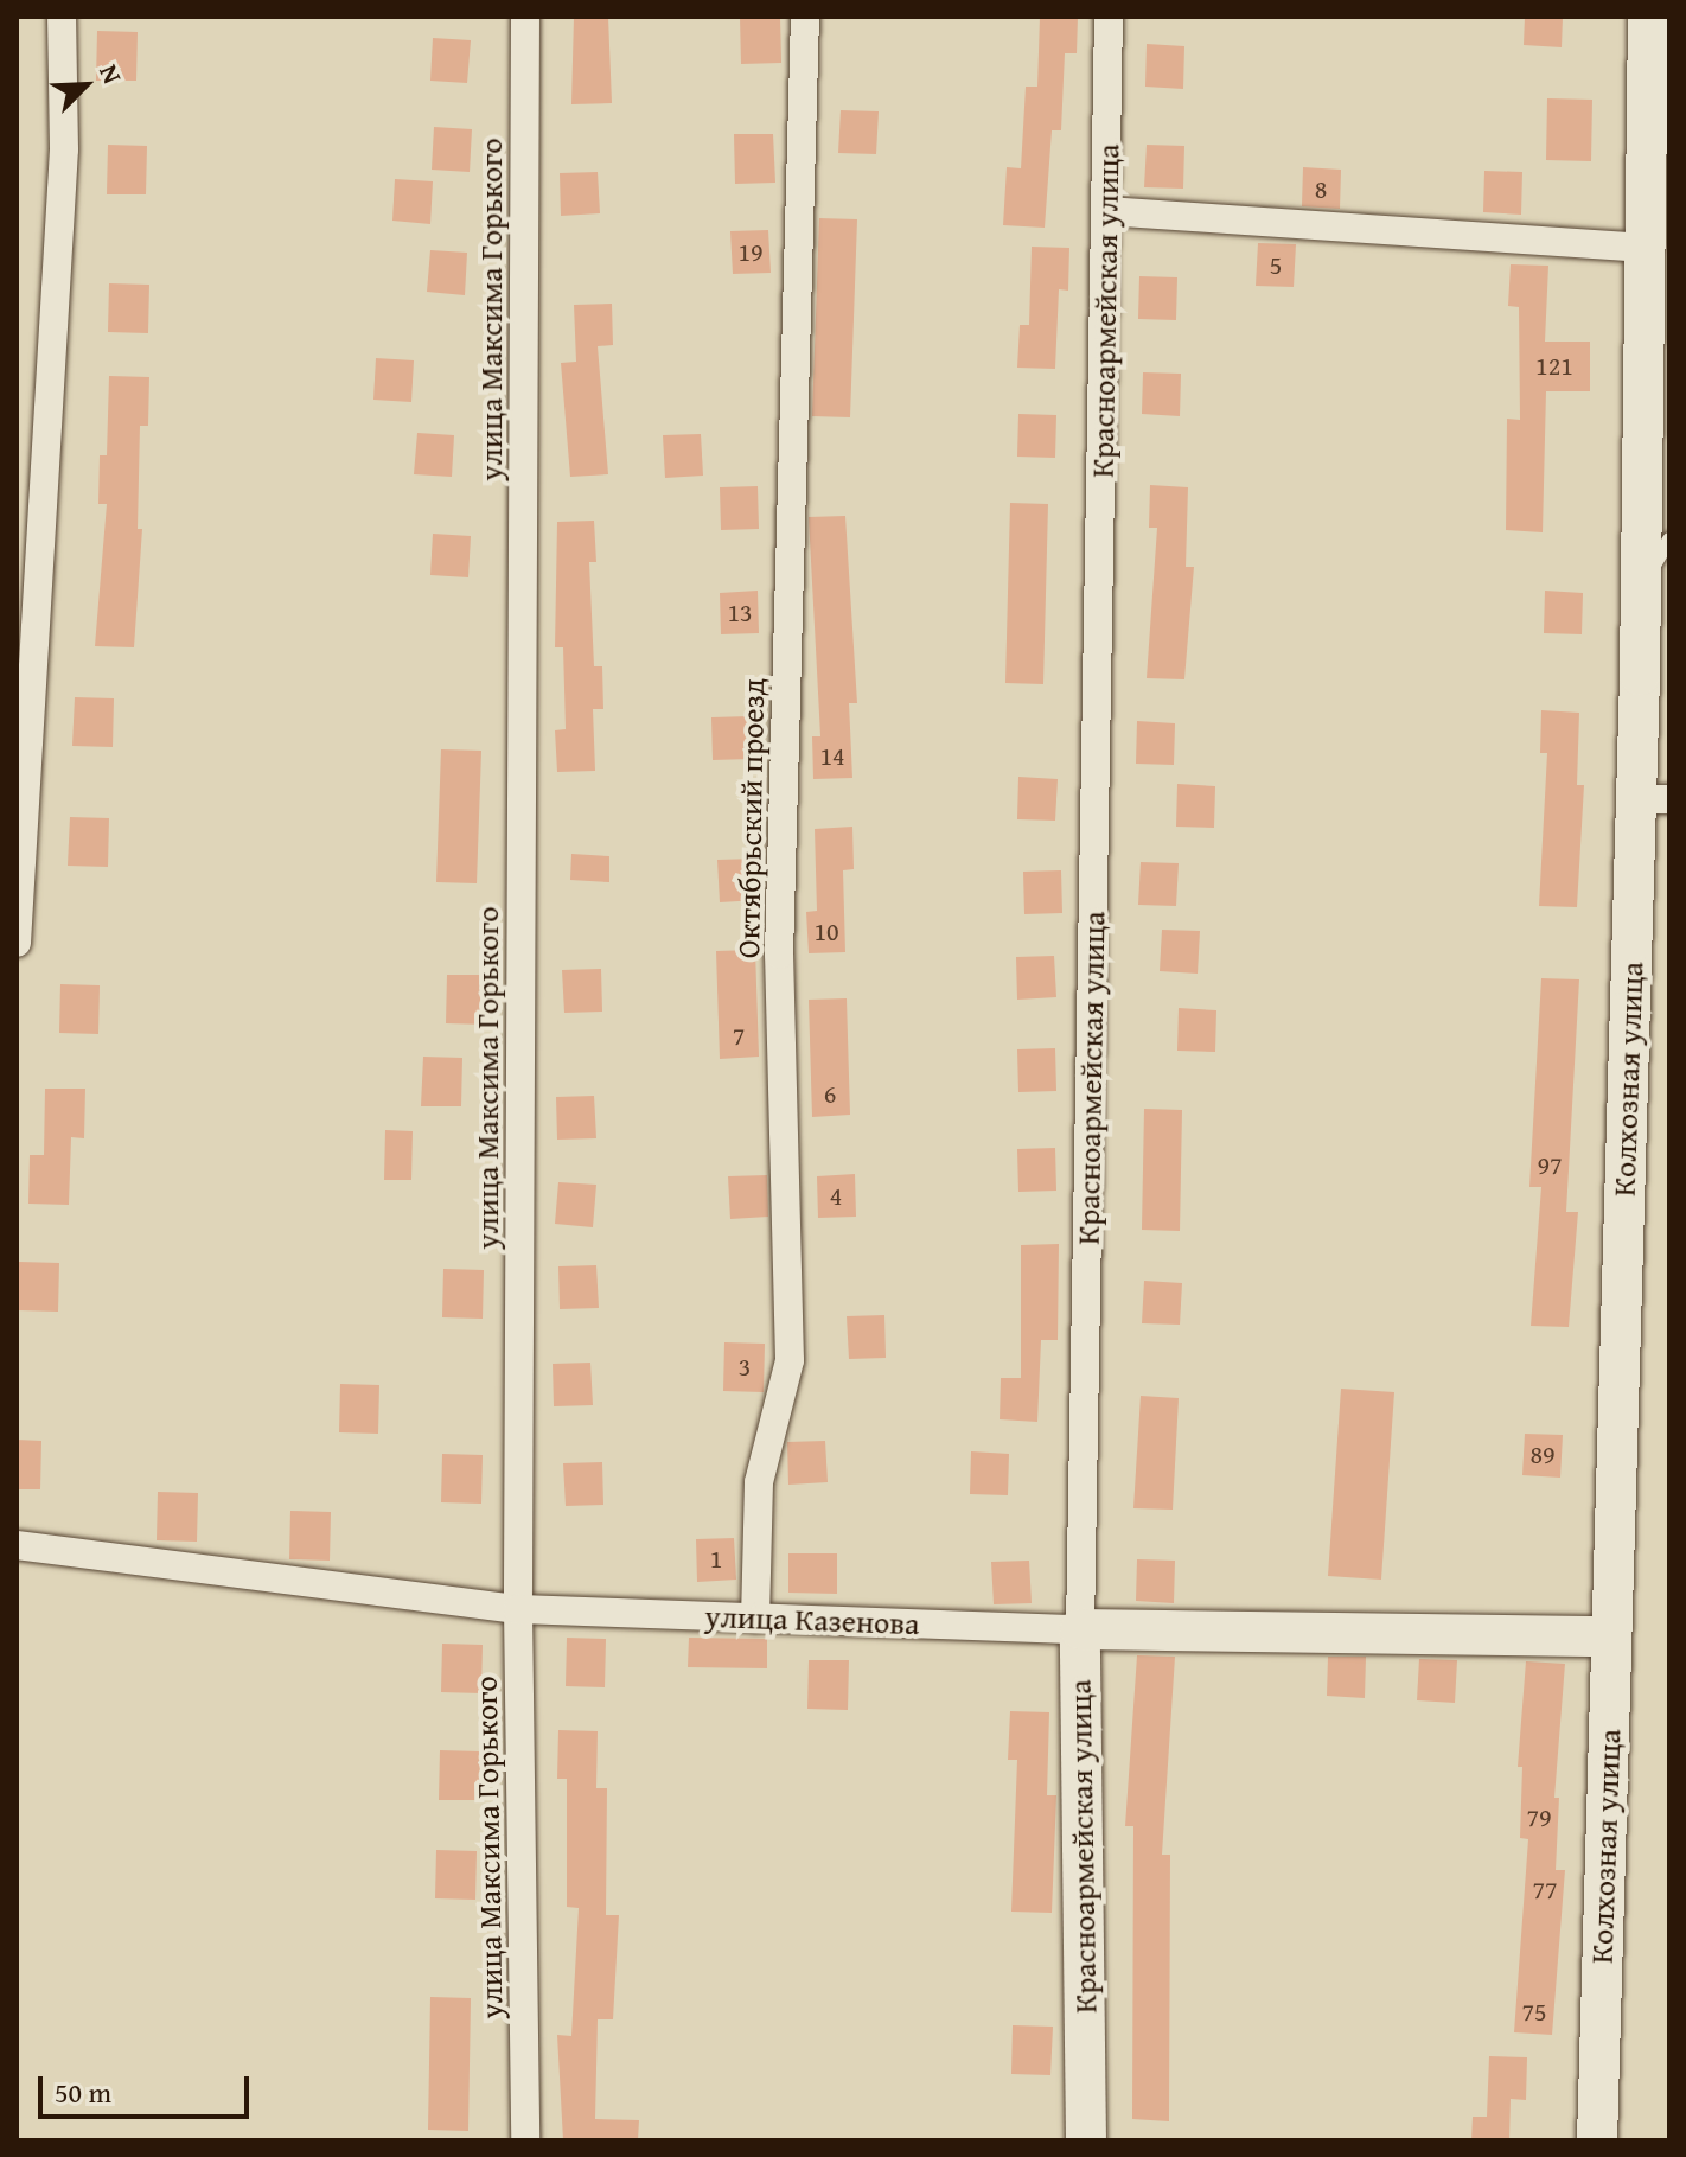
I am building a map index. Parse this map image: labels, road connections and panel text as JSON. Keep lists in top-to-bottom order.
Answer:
{
  "streets": {
    "street": [
      "улица Максима Горького",
      "Красноармейская улица",
      "Октябрьский проезд",
      "Колхозная улица",
      "улица Казенова"
    ]
  },
  "crossings": [
    ["улица Максима Горького", "улица Казенова"],
    ["Красноармейская улица", "улица Казенова"],
    ["Октябрьский проезд", "улица Казенова"],
    ["Колхозная улица", "улица Казенова"]
  ],
  "house_numbers": [
    "8",
    "19",
    "5",
    "121",
    "13",
    "14",
    "10",
    "7",
    "6",
    "97",
    "4",
    "3",
    "89",
    "1",
    "79",
    "77",
    "75"
  ],
  "scale_bar": "50 m",
  "north": "top right"
}
